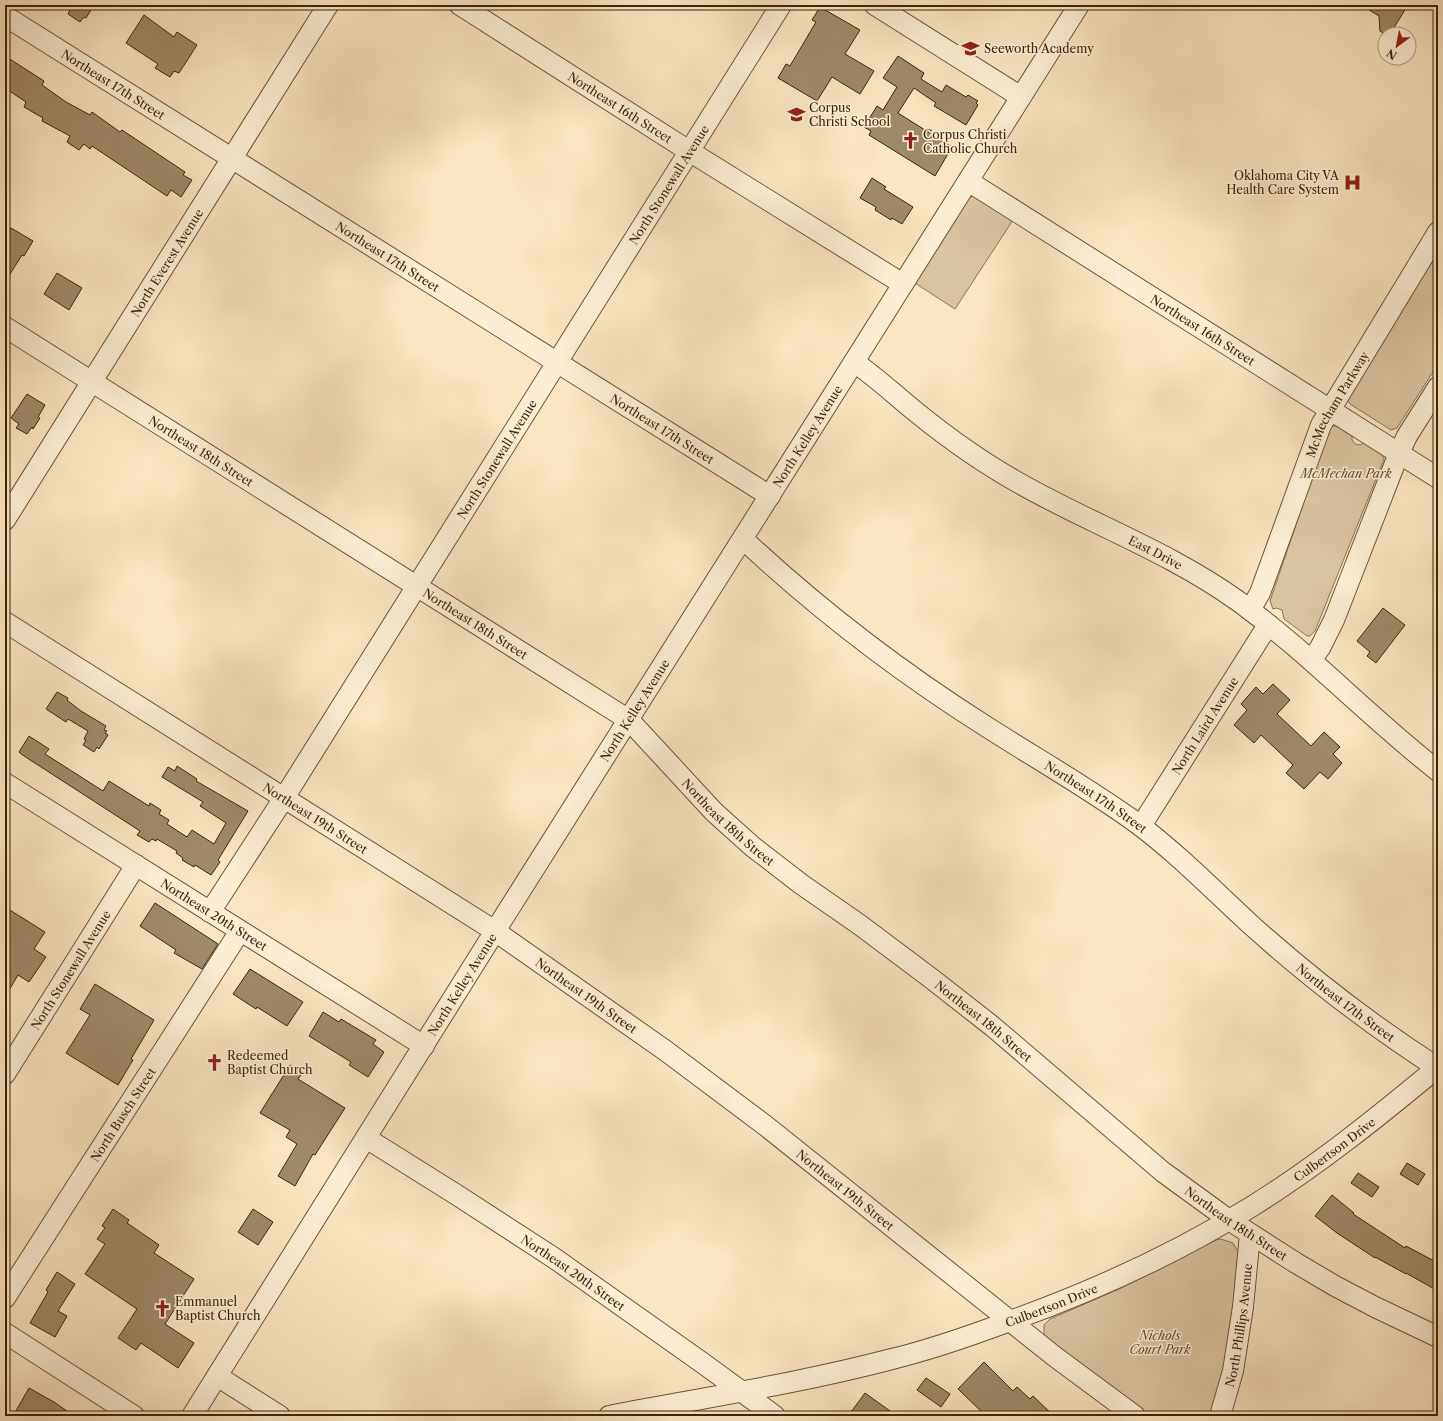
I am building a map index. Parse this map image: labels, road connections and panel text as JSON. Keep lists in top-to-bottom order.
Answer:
{
  "streets": {
    "street": [
      "Northeast 17th Street",
      "Northeast 16th Street",
      "North Stonewall Avenue",
      "North Everest Avenue",
      "McMecham Parkway",
      "North Kelley Avenue",
      "Northeast 18th Street",
      "East Drive",
      "North Laird Avenue",
      "Northeast 19th Street",
      "Northeast 20th Street",
      "North Busch Street",
      "Culbertson Drive",
      "North Phillips Avenue"
    ]
  },
  "crossings": [
    ["Northeast 17th Street", "North Stonewall Avenue"],
    ["Northeast 17th Street", "North Everest Avenue"],
    ["Northeast 17th Street", "North Kelley Avenue"],
    ["Northeast 17th Street", "North Laird Avenue"],
    ["Northeast 17th Street", "Culbertson Drive"],
    ["Northeast 16th Street", "North Stonewall Avenue"],
    ["Northeast 16th Street", "McMecham Parkway"],
    ["Northeast 16th Street", "North Kelley Avenue"],
    ["North Stonewall Avenue", "Northeast 18th Street"],
    ["North Stonewall Avenue", "Northeast 19th Street"],
    ["North Stonewall Avenue", "Northeast 20th Street"],
    ["North Everest Avenue", "Northeast 18th Street"],
    ["McMecham Parkway", "East Drive"],
    ["North Kelley Avenue", "Northeast 18th Street"],
    ["North Kelley Avenue", "East Drive"],
    ["North Kelley Avenue", "Northeast 19th Street"],
    ["North Kelley Avenue", "Northeast 20th Street"],
    ["Northeast 18th Street", "Culbertson Drive"],
    ["Northeast 18th Street", "North Phillips Avenue"],
    ["East Drive", "North Laird Avenue"],
    ["Northeast 19th Street", "Culbertson Drive"],
    ["Northeast 20th Street", "North Busch Street"],
    ["Northeast 20th Street", "Culbertson Drive"]
  ],
  "parks": ["McMechan Park", "Nichols Court Park"],
  "places": {
    "school or university": ["Seeworth Academy", "Corpus Christi School"],
    "church": ["Corpus Christi Catholic Church", "Redeemed Baptist Church", "Emmanuel Baptist Church"],
    "hospital": ["Oklahoma City VA Health Care System"]
  },
  "north": "bottom left"
}
